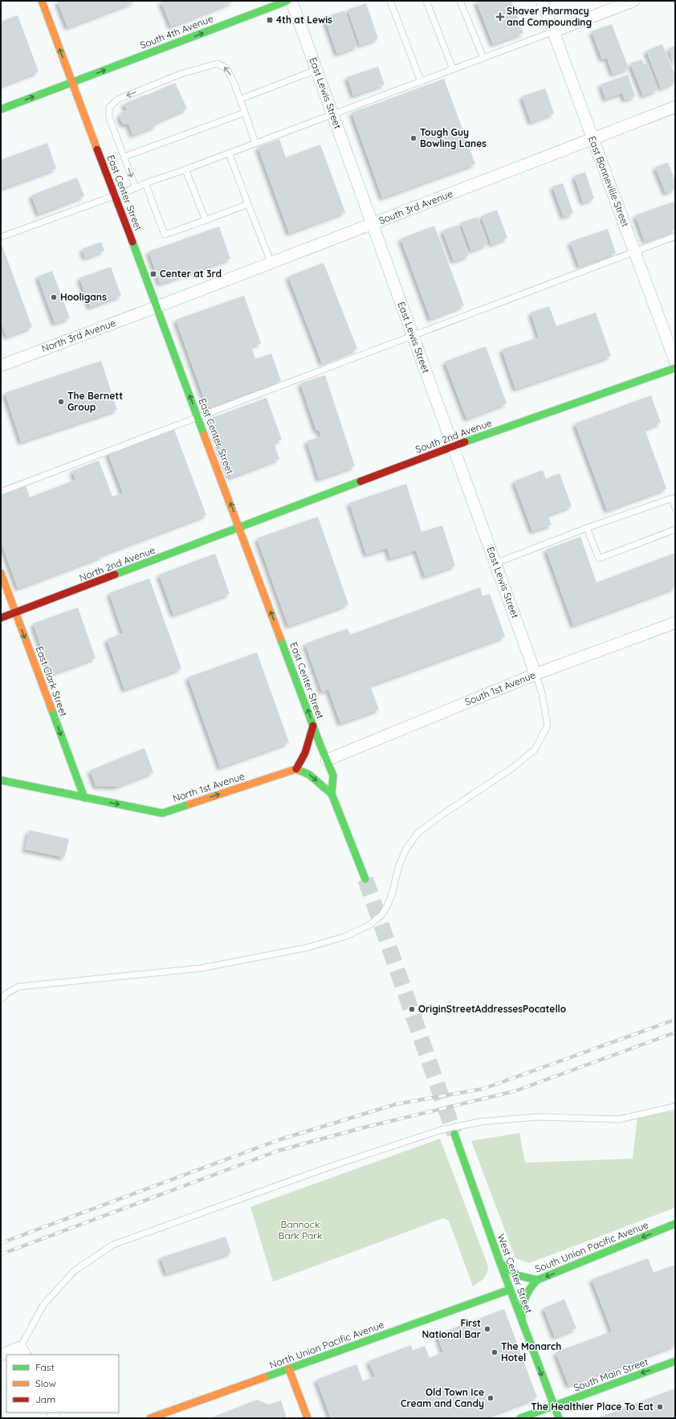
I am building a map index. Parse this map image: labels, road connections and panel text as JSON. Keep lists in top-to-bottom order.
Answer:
{
  "streets": {
    "street": [
      "South 4th Avenue",
      "East Lewis Street",
      "East Bonneville Street",
      "East Center Street",
      "South 3rd Avenue",
      "North 3rd Avenue",
      "South 2nd Avenue",
      "North 2nd Avenue",
      "East Clark Street",
      "South 1st Avenue",
      "North 1st Avenue",
      "South Union Pacific Avenue",
      "West Center Street",
      "North Union Pacific Avenue",
      "South Main Street"
    ]
  },
  "crossings": [
    ["South 4th Avenue", "East Center Street"],
    ["East Lewis Street", "South 3rd Avenue"],
    ["East Lewis Street", "South 2nd Avenue"],
    ["East Lewis Street", "South 1st Avenue"],
    ["East Bonneville Street", "South 3rd Avenue"],
    ["East Center Street", "South 3rd Avenue"],
    ["East Center Street", "North 3rd Avenue"],
    ["East Center Street", "South 2nd Avenue"],
    ["East Center Street", "North 2nd Avenue"],
    ["East Center Street", "South 1st Avenue"],
    ["South 3rd Avenue", "North 3rd Avenue"],
    ["South 2nd Avenue", "North 2nd Avenue"],
    ["North 2nd Avenue", "East Clark Street"],
    ["East Clark Street", "North 1st Avenue"],
    ["South Union Pacific Avenue", "West Center Street"],
    ["West Center Street", "North Union Pacific Avenue"],
    ["West Center Street", "South Main Street"]
  ],
  "one_way": [
    "South 4th Avenue",
    "East Center Street",
    "East Clark Street",
    "North 1st Avenue",
    "South Union Pacific Avenue",
    "South Main Street"
  ],
  "parks": ["Bannock Bark Park"],
  "places": {
    "health": ["Shaver Pharmacy and Compounding"],
    "transit": ["4th at Lewis", "Center at 3rd"],
    "other": [
      "Tough Guy Bowling Lanes",
      "Hooligans",
      "The Bernett Group",
      "OriginStreetAddressesPocatello",
      "First National Bar",
      "The Monarch Hotel",
      "Old Town Ice Cream and Candy",
      "The Healthier Place To Eat"
    ]
  },
  "legend": ["Fast", "Slow", "Jam"]
}
